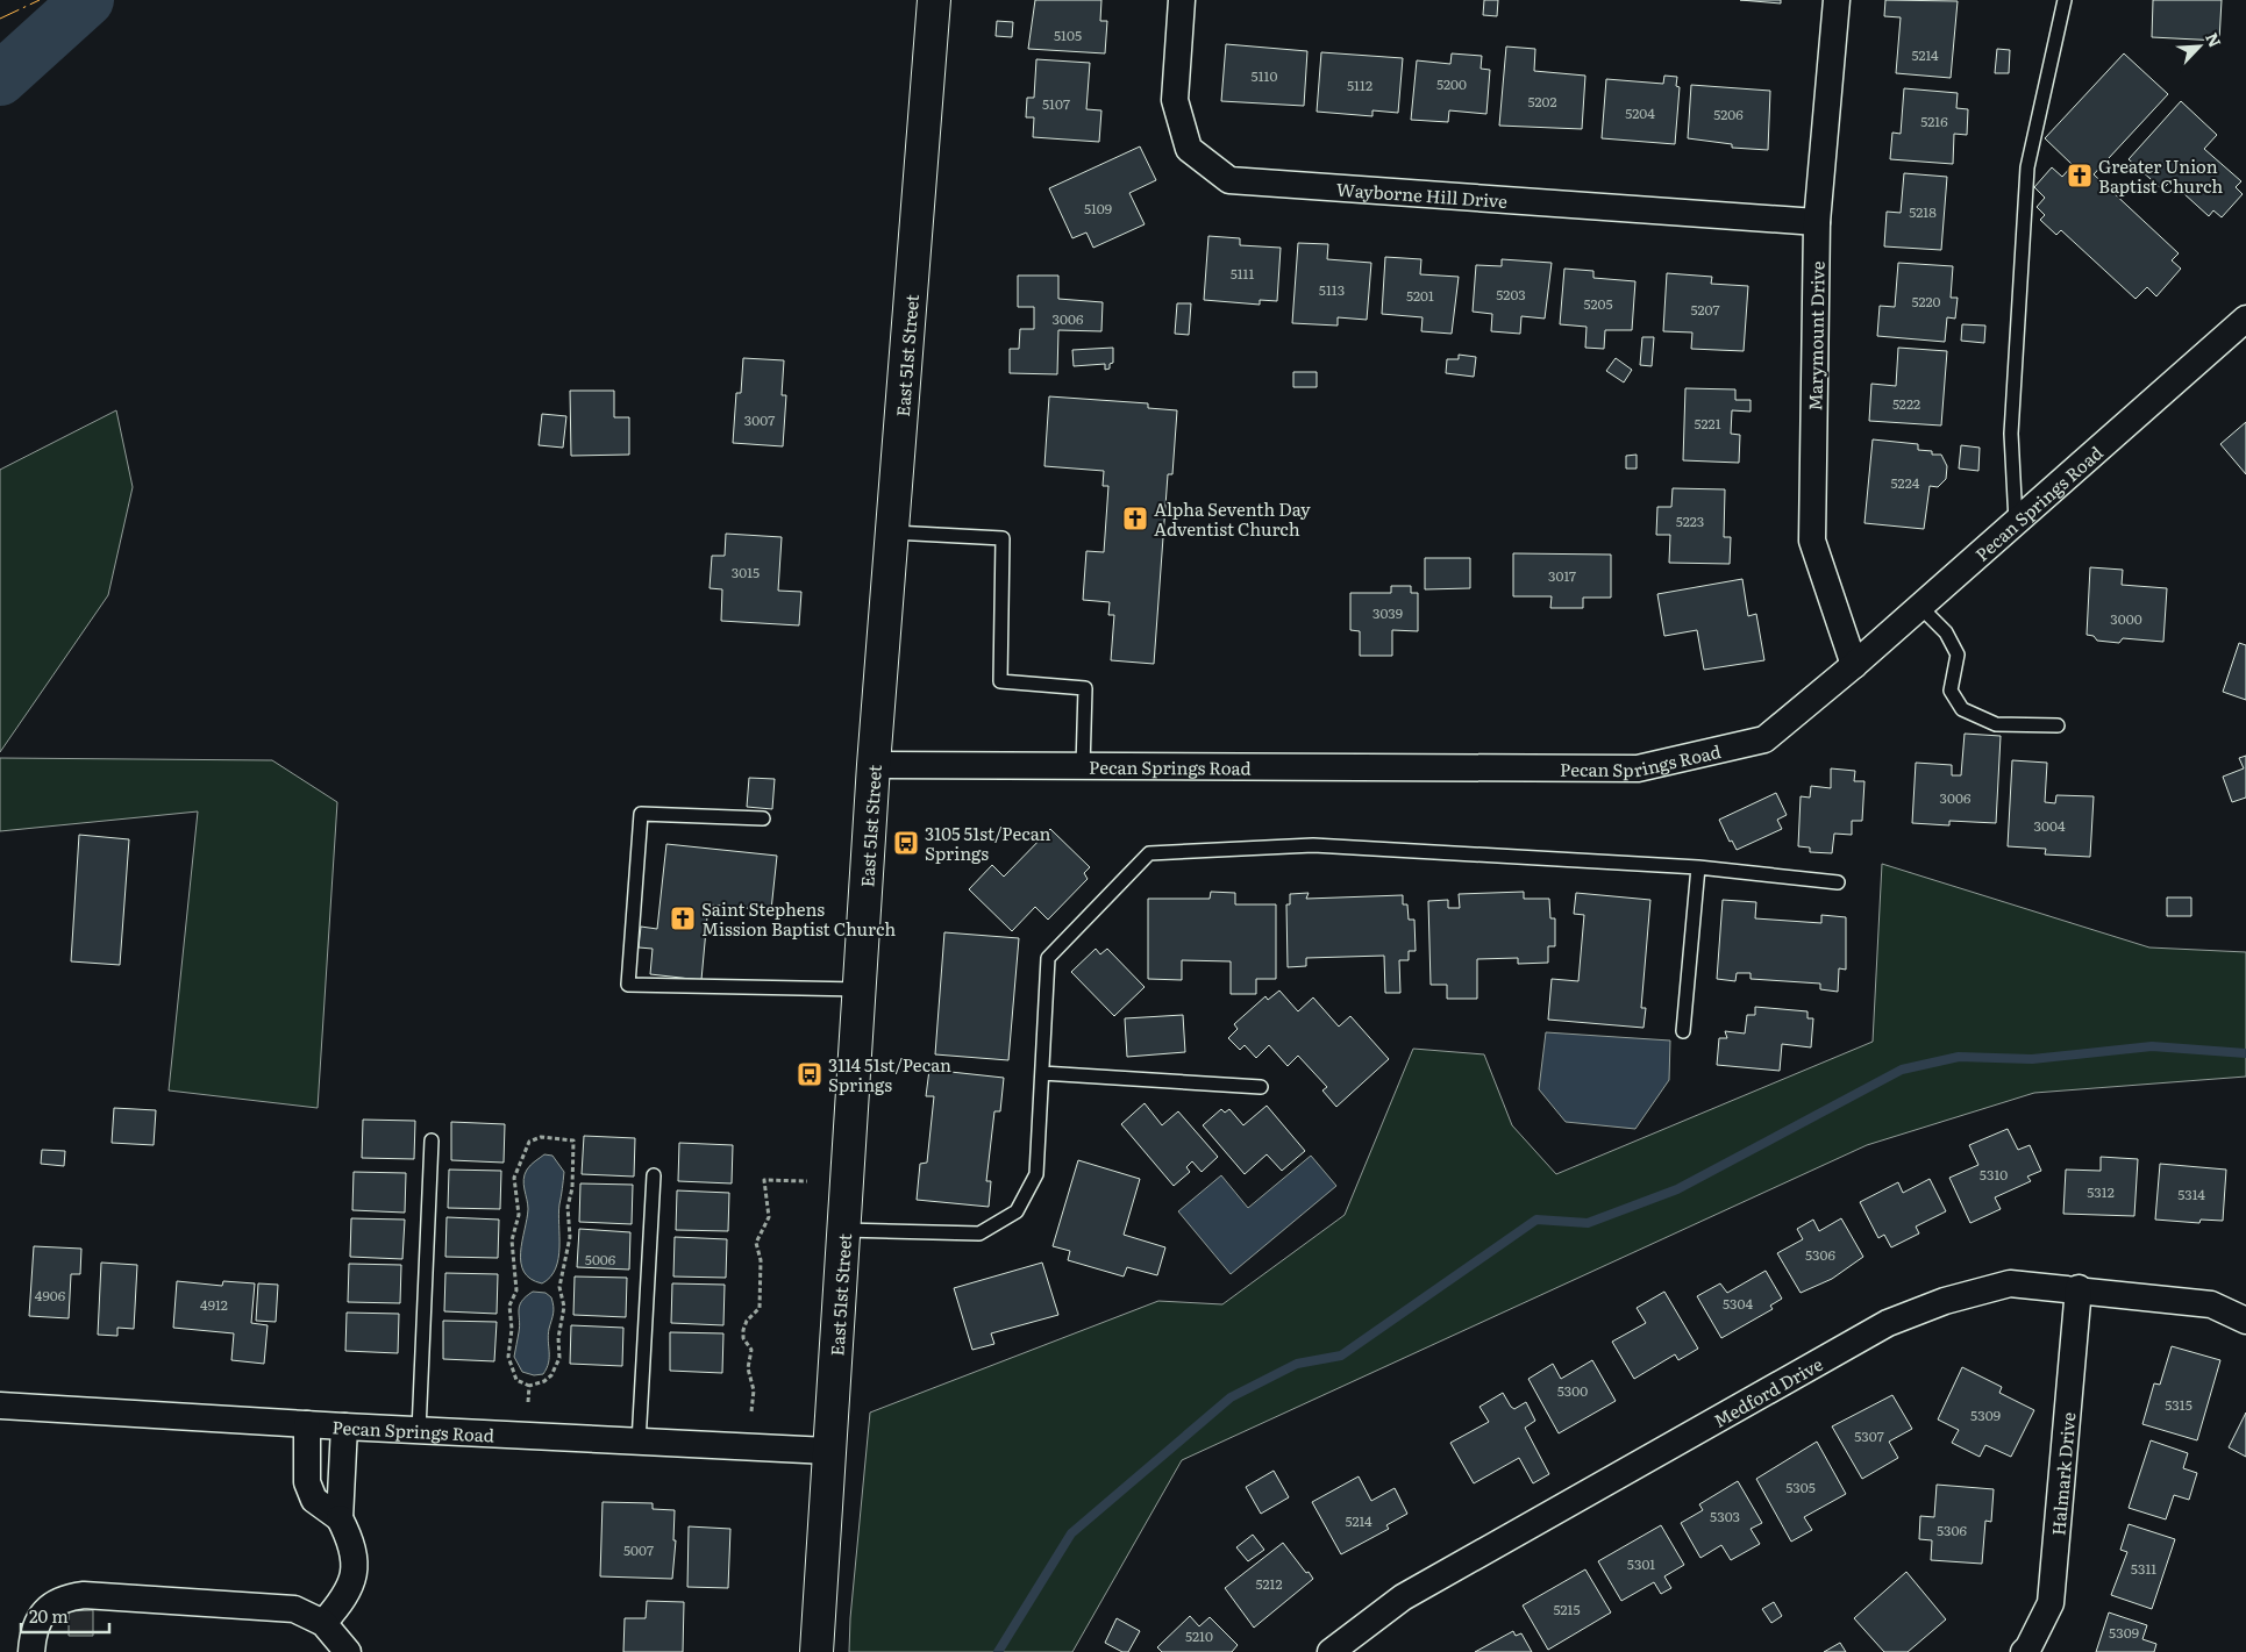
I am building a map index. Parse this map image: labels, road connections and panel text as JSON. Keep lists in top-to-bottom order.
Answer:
{
  "streets": {
    "main road": ["East 51st Street"],
    "street": [
      "Wayborne Hill Drive",
      "Marymount Drive",
      "Pecan Springs Road",
      "Medford Drive",
      "Halmark Drive"
    ]
  },
  "crossings": [
    ["Wayborne Hill Drive", "Marymount Drive"],
    ["Marymount Drive", "Pecan Springs Road"],
    ["East 51st Street", "Pecan Springs Road"],
    ["Medford Drive", "Halmark Drive"]
  ],
  "places": {
    "church": ["Greater Union Baptist Church", "Alpha Seventh Day Adventist Church", "Saint Stephens Mission Baptist Church"],
    "bus stop": ["3105 51st/Pecan Springs", "3114 51st/Pecan Springs"]
  },
  "house_numbers": [
    "5105",
    "5214",
    "5110",
    "5200",
    "5112",
    "5202",
    "5107",
    "5204",
    "5206",
    "5216",
    "5109",
    "5218",
    "5111",
    "5113",
    "5203",
    "5201",
    "5220",
    "5205",
    "5207",
    "3006",
    "5222",
    "3007",
    "5221",
    "5224",
    "5223",
    "3015",
    "3017",
    "3039",
    "3000",
    "3006",
    "3004",
    "5310",
    "5312",
    "5314",
    "5306",
    "5006",
    "4906",
    "5304",
    "4912",
    "5300",
    "5315",
    "5309",
    "5307",
    "5305",
    "5303",
    "5214",
    "5306",
    "5007",
    "5301",
    "5311",
    "5212",
    "5215",
    "5309",
    "5210"
  ],
  "scale_bar": "20 m",
  "north": "top right"
}
